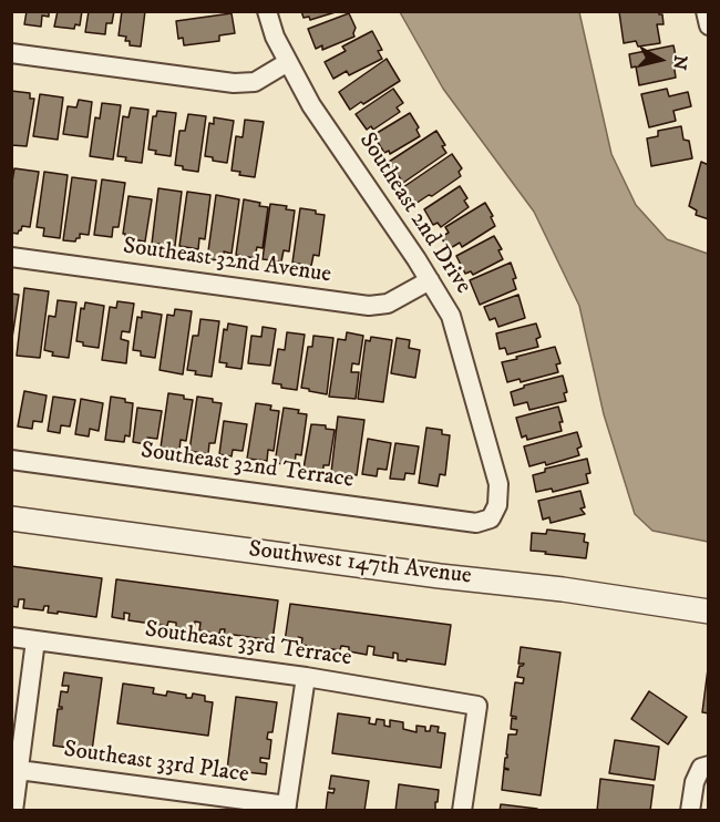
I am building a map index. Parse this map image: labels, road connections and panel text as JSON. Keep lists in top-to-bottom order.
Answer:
{
  "streets": {
    "street": [
      "Southeast 2nd Drive",
      "Southeast 32nd Avenue",
      "Southeast 32nd Terrace",
      "Southwest 147th Avenue",
      "Southeast 33rd Terrace",
      "Southeast 33rd Place"
    ]
  },
  "crossings": [
    ["Southeast 2nd Drive", "Southeast 32nd Avenue"],
    ["Southeast 2nd Drive", "Southeast 32nd Terrace"]
  ],
  "north": "right"
}
